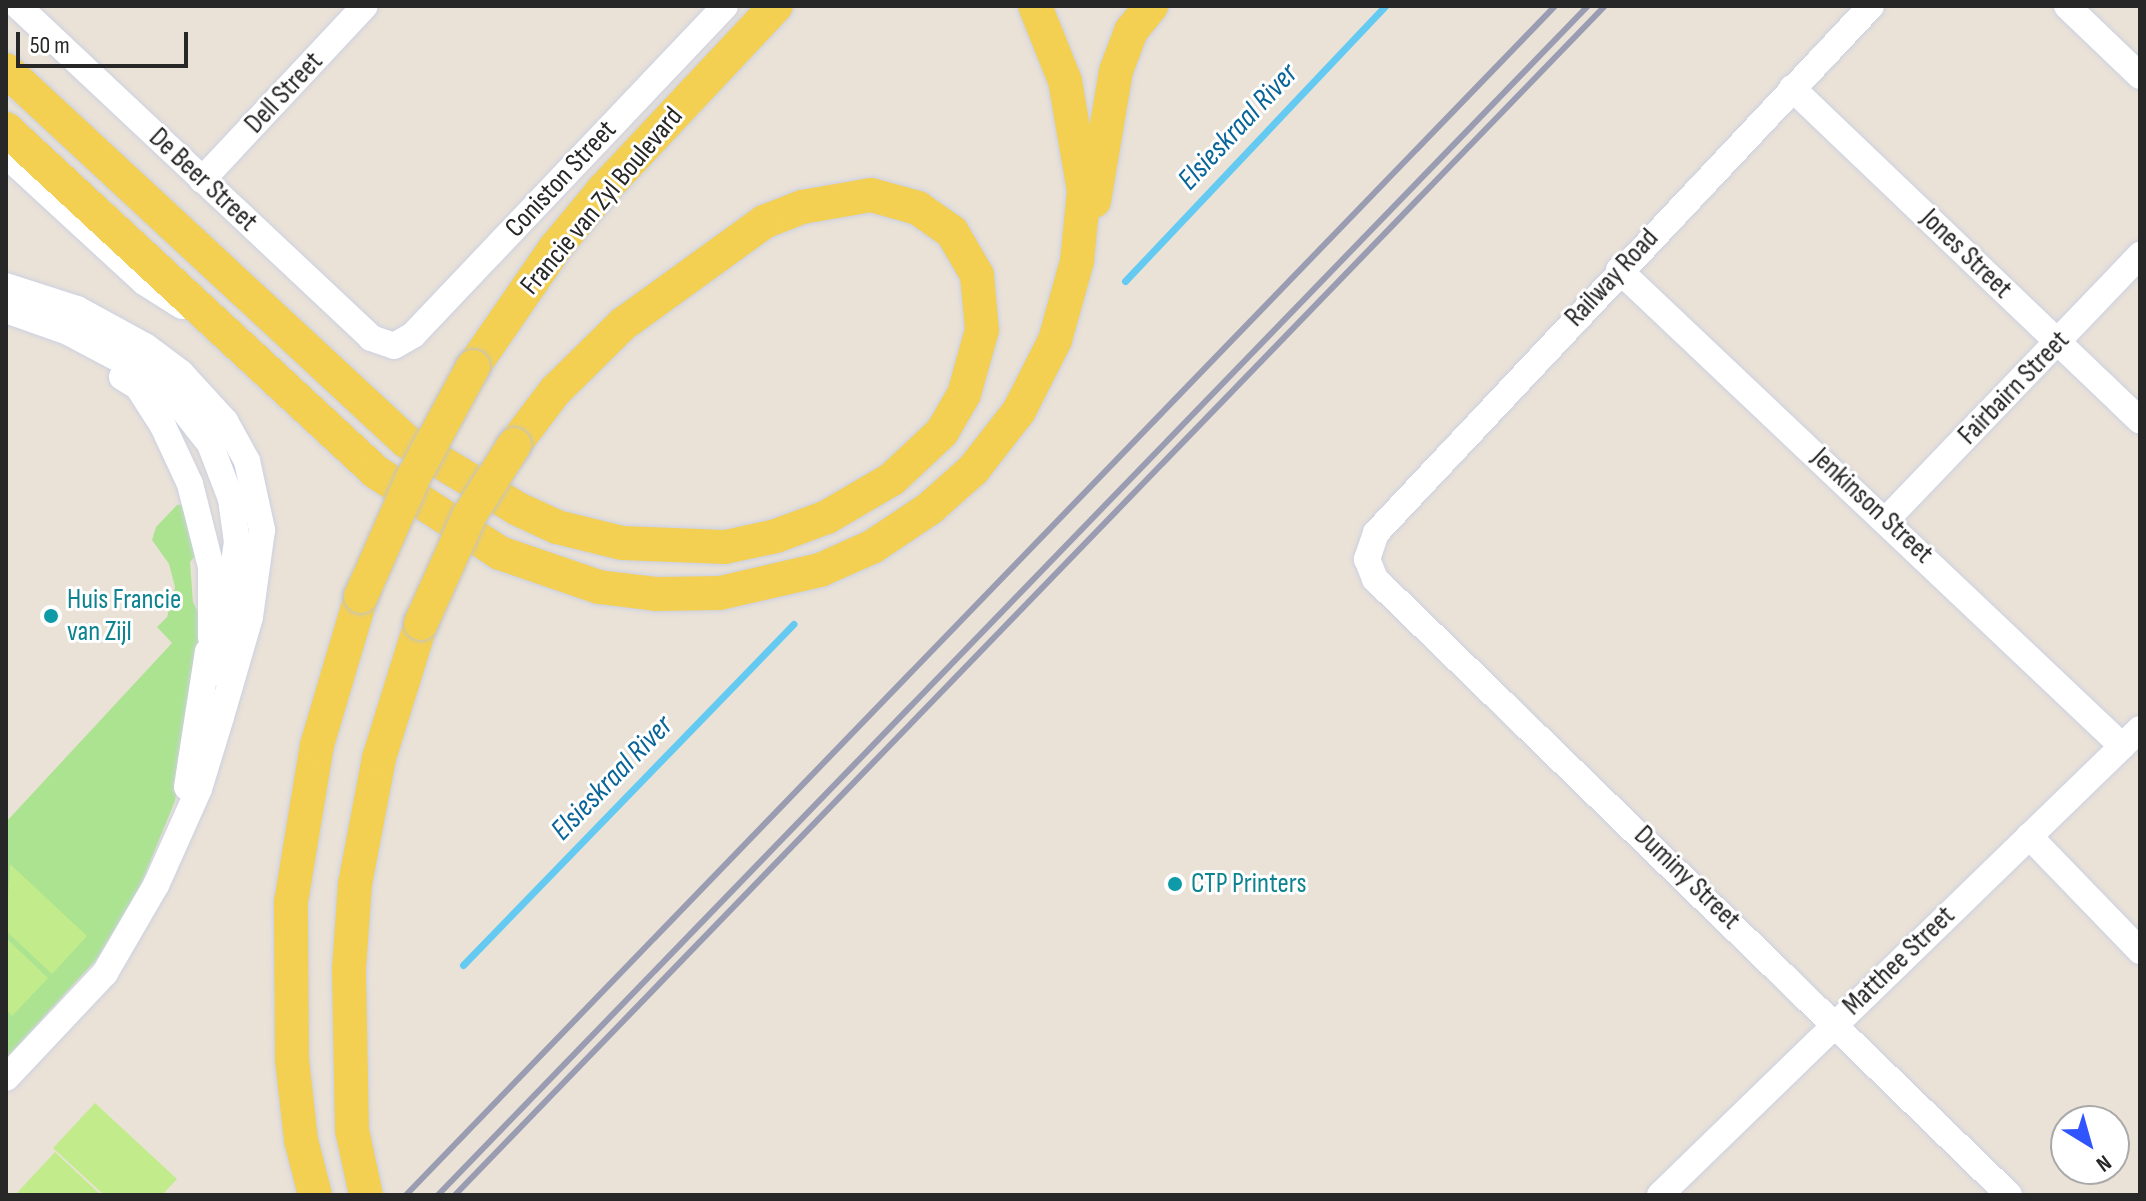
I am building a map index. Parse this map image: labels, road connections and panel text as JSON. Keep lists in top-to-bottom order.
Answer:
{
  "streets": {
    "main road": ["Francie van Zyl Boulevard"],
    "street": [
      "Dell Street",
      "Coniston Street",
      "De Beer Street",
      "Jones Street",
      "Railway Road",
      "Fairbairn Street",
      "Jenkinson Street",
      "Duminy Street",
      "Matthee Street"
    ]
  },
  "crossings": [
    ["Dell Street", "De Beer Street"],
    ["Coniston Street", "De Beer Street"],
    ["Jones Street", "Railway Road"],
    ["Jones Street", "Fairbairn Street"],
    ["Railway Road", "Jenkinson Street"],
    ["Railway Road", "Duminy Street"],
    ["Fairbairn Street", "Jenkinson Street"],
    ["Jenkinson Street", "Matthee Street"],
    ["Duminy Street", "Matthee Street"]
  ],
  "water": ["Elsieskraal River"],
  "places": ["Huis Francie van Zijl", "CTP Printers"],
  "scale_bar": "50 m",
  "north": "bottom right"
}
